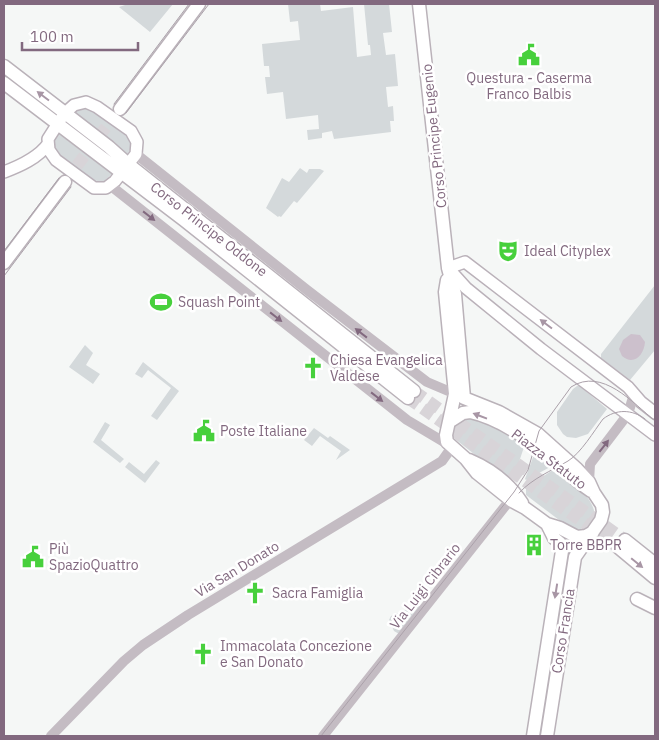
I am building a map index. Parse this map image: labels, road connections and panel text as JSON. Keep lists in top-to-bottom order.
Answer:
{
  "streets": {
    "main road": [
      "Corso Principe Eugenio",
      "Corso Principe Oddone",
      "Piazza Statuto",
      "Corso Francia"
    ],
    "street": ["Via San Donato", "Via Luigi Cibrario"]
  },
  "crossings": [
    ["Corso Principe Eugenio", "Corso Principe Oddone"],
    ["Corso Principe Eugenio", "Piazza Statuto"],
    ["Corso Principe Oddone", "Piazza Statuto"],
    ["Corso Principe Oddone", "Via San Donato"],
    ["Piazza Statuto", "Corso Francia"]
  ],
  "places": {
    "public building": ["Questura - Caserma Franco Balbis", "Poste Italiane", "Più SpazioQuattro"],
    "theatre": ["Ideal Cityplex"],
    "sports": ["Squash Point"],
    "church": ["Chiesa Evangelica Valdese", "Sacra Famiglia", "Immacolata Concezione e San Donato"],
    "building": ["Torre BBPR"]
  },
  "scale_bar": "100 m"
}
